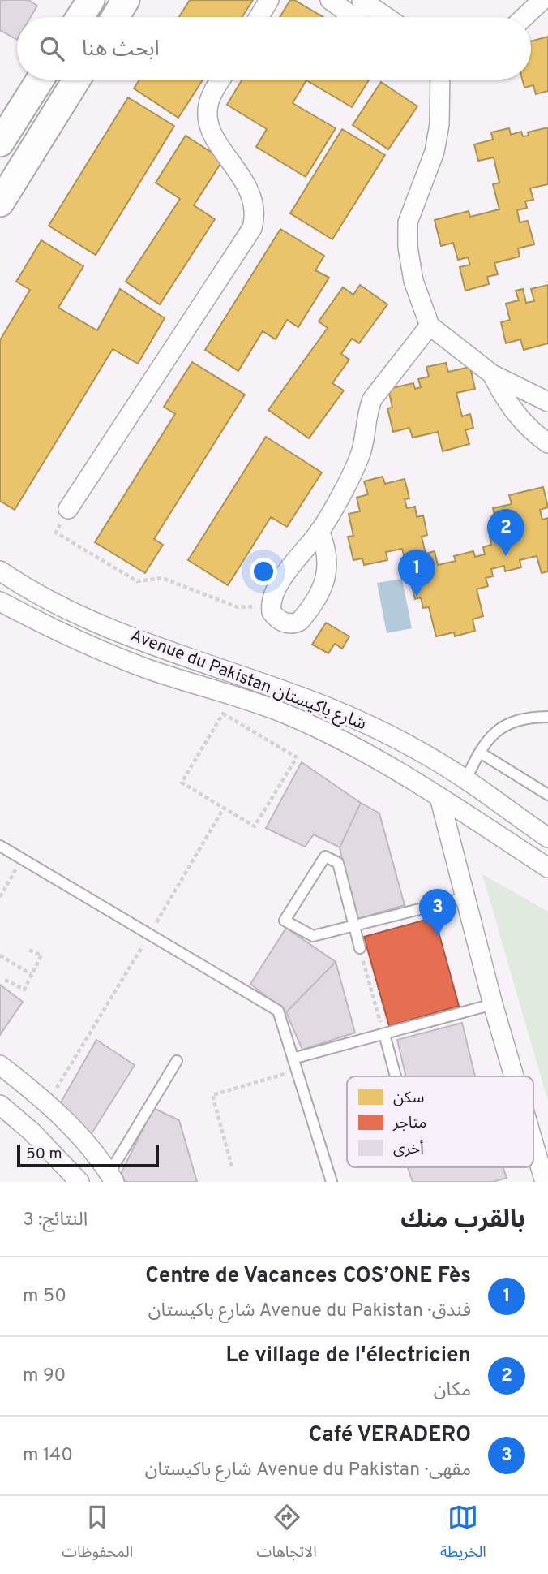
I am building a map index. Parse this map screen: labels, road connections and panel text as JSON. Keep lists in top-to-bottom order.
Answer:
{
  "streets": {
    "street": ["Avenue du Pakistan شارع باكيستان"]
  },
  "legend": ["سكن", "متاجر", "أخرى"],
  "scale_bar": "50 m",
  "page": {
    "search": "ابحث هنا",
    "pins": ["2", "1", "3"],
    "scale": "50 m",
    "heading": ["بالقرب منك", "النتائج: 3"],
    "list": [
      {
        "mark": "1",
        "name": "Centre de Vacances COS’ONE Fès",
        "note": "فندق · Avenue du Pakistan شارع باكيستان",
        "value": "50 m"
      },
      {
        "mark": "2",
        "name": "Le village de l'électricien",
        "note": "مكان",
        "value": "90 m"
      },
      {
        "mark": "3",
        "name": "Café VERADERO",
        "note": "مقهى · Avenue du Pakistan شارع باكيستان",
        "value": "140 m"
      }
    ],
    "nav": ["الخريطة", "الاتجاهات", "المحفوظات"]
  }
}
